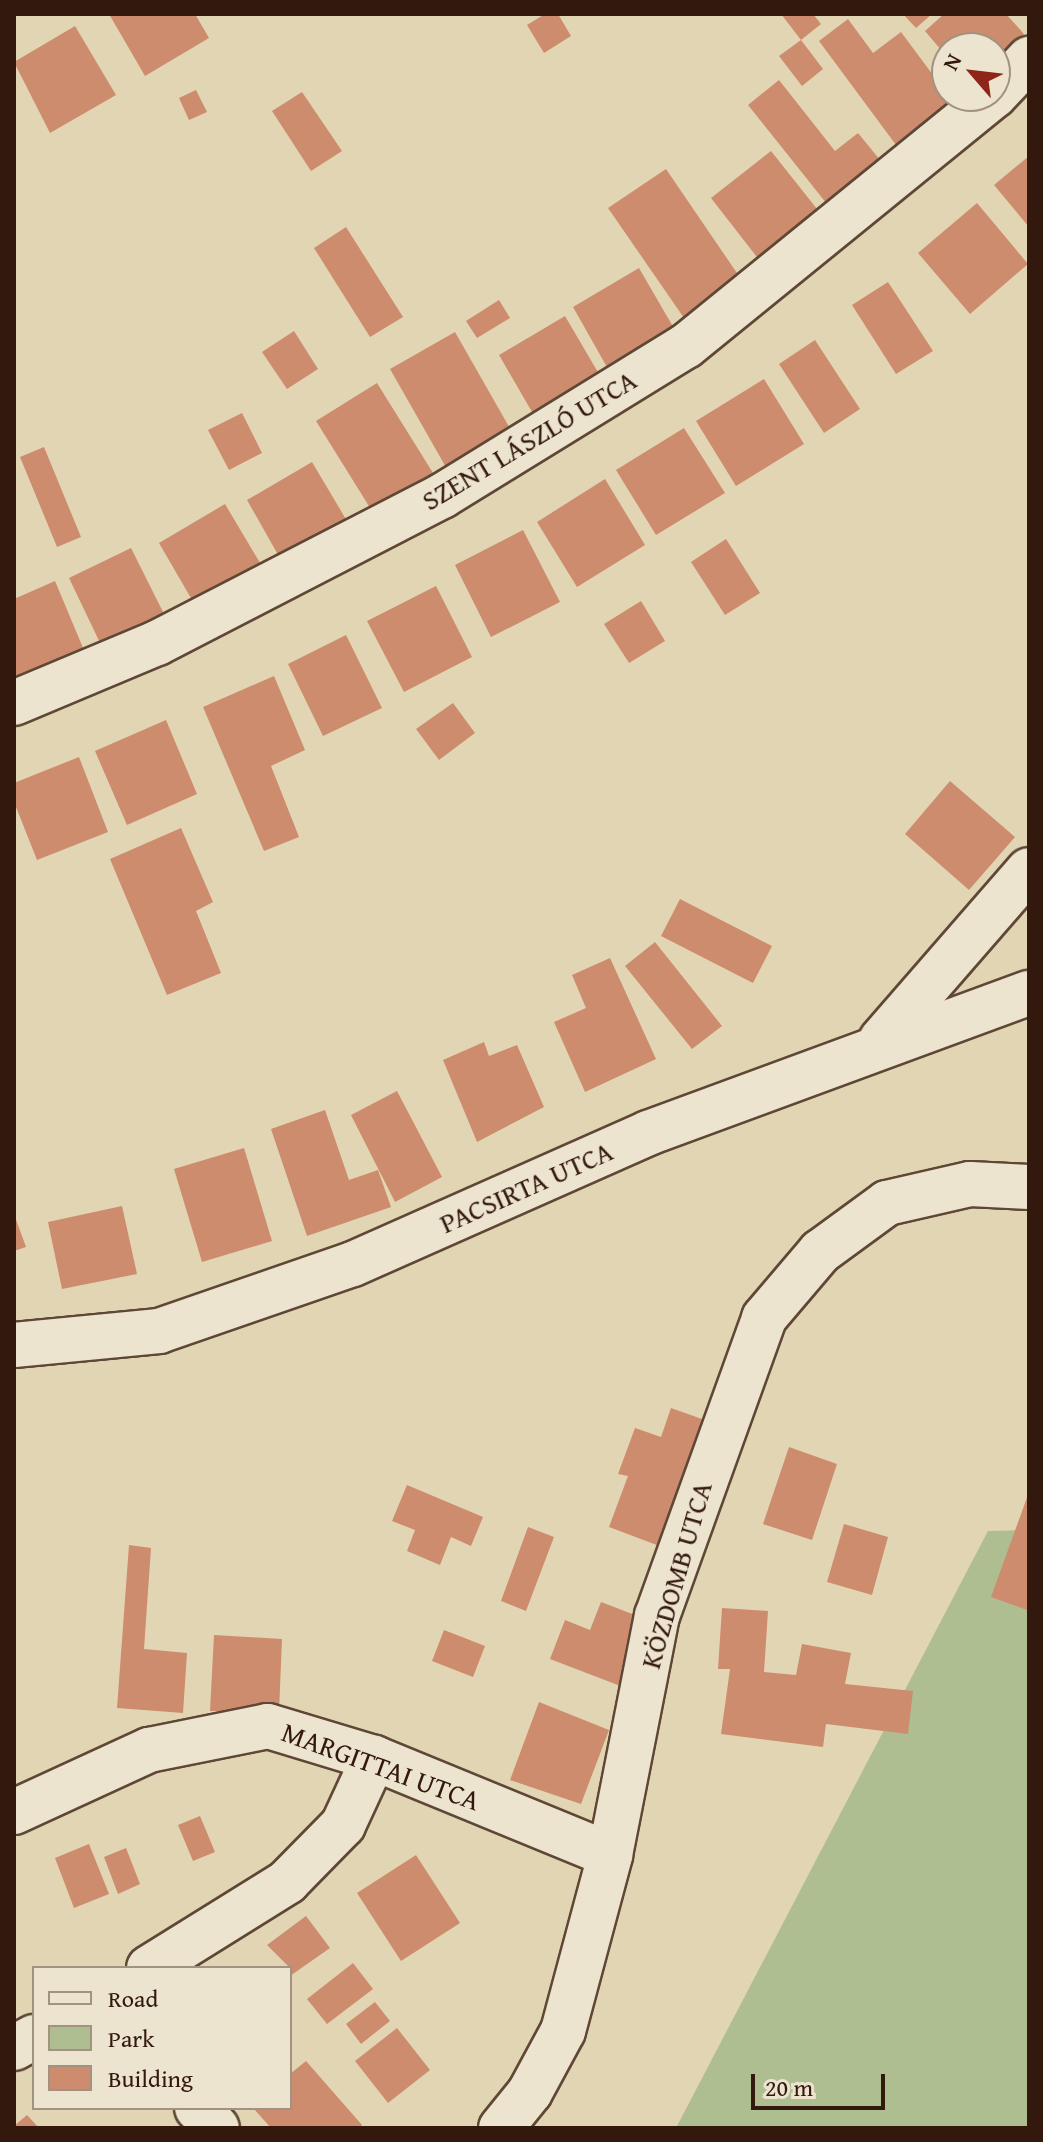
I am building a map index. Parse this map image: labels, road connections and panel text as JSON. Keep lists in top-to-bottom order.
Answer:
{
  "streets": {
    "street": [
      "SZENT LÁSZLÓ UTCA",
      "PACSIRTA UTCA",
      "KÖZDOMB UTCA",
      "MARGITTAI UTCA"
    ]
  },
  "crossings": [
    ["KÖZDOMB UTCA", "MARGITTAI UTCA"]
  ],
  "legend": ["Road", "Park", "Building"],
  "scale_bar": "20 m",
  "north": "top left"
}
